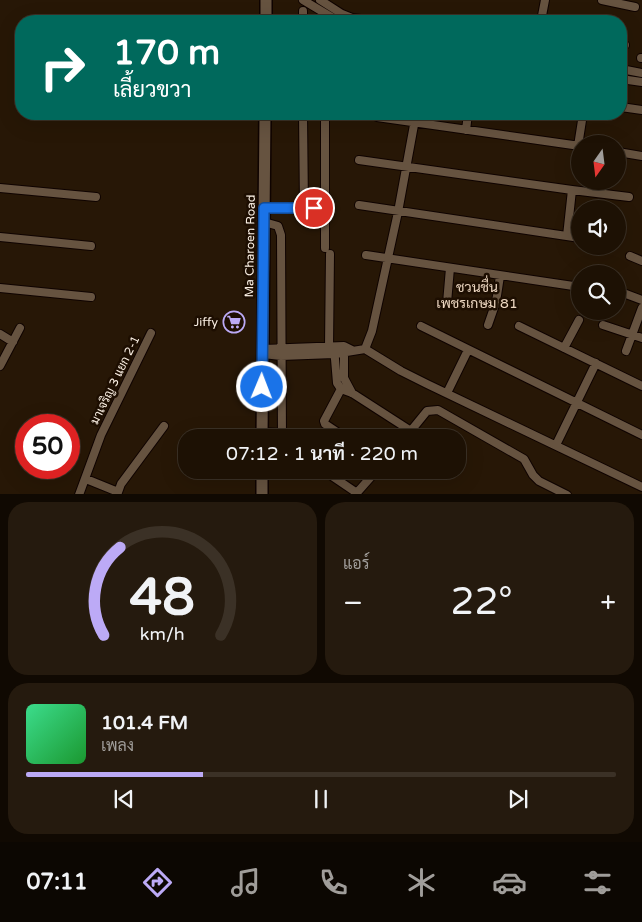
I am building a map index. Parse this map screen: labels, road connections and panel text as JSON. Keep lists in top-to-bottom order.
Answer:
{
  "streets": {
    "main road": ["Ma Charoen Road"],
    "street": ["มาเจริญ 3 แยก 2-1"]
  },
  "districts": ["ชวนชื่น เพชรเกษม 81"],
  "places": {
    "supermarket": ["Jiffy"]
  },
  "north": "bottom",
  "page": {
    "turn": ["170 m", "เลี้ยวขวา"],
    "limit": "50",
    "trip": "07:12 · 1 นาที · 220 m",
    "tile": "แอร์",
    "heat": ["−", "22°", "+"],
    "song": ["101.4 FM", "เพลง"],
    "tabs": "07:11",
    "gauge": ["48", "km/h"]
  }
}
